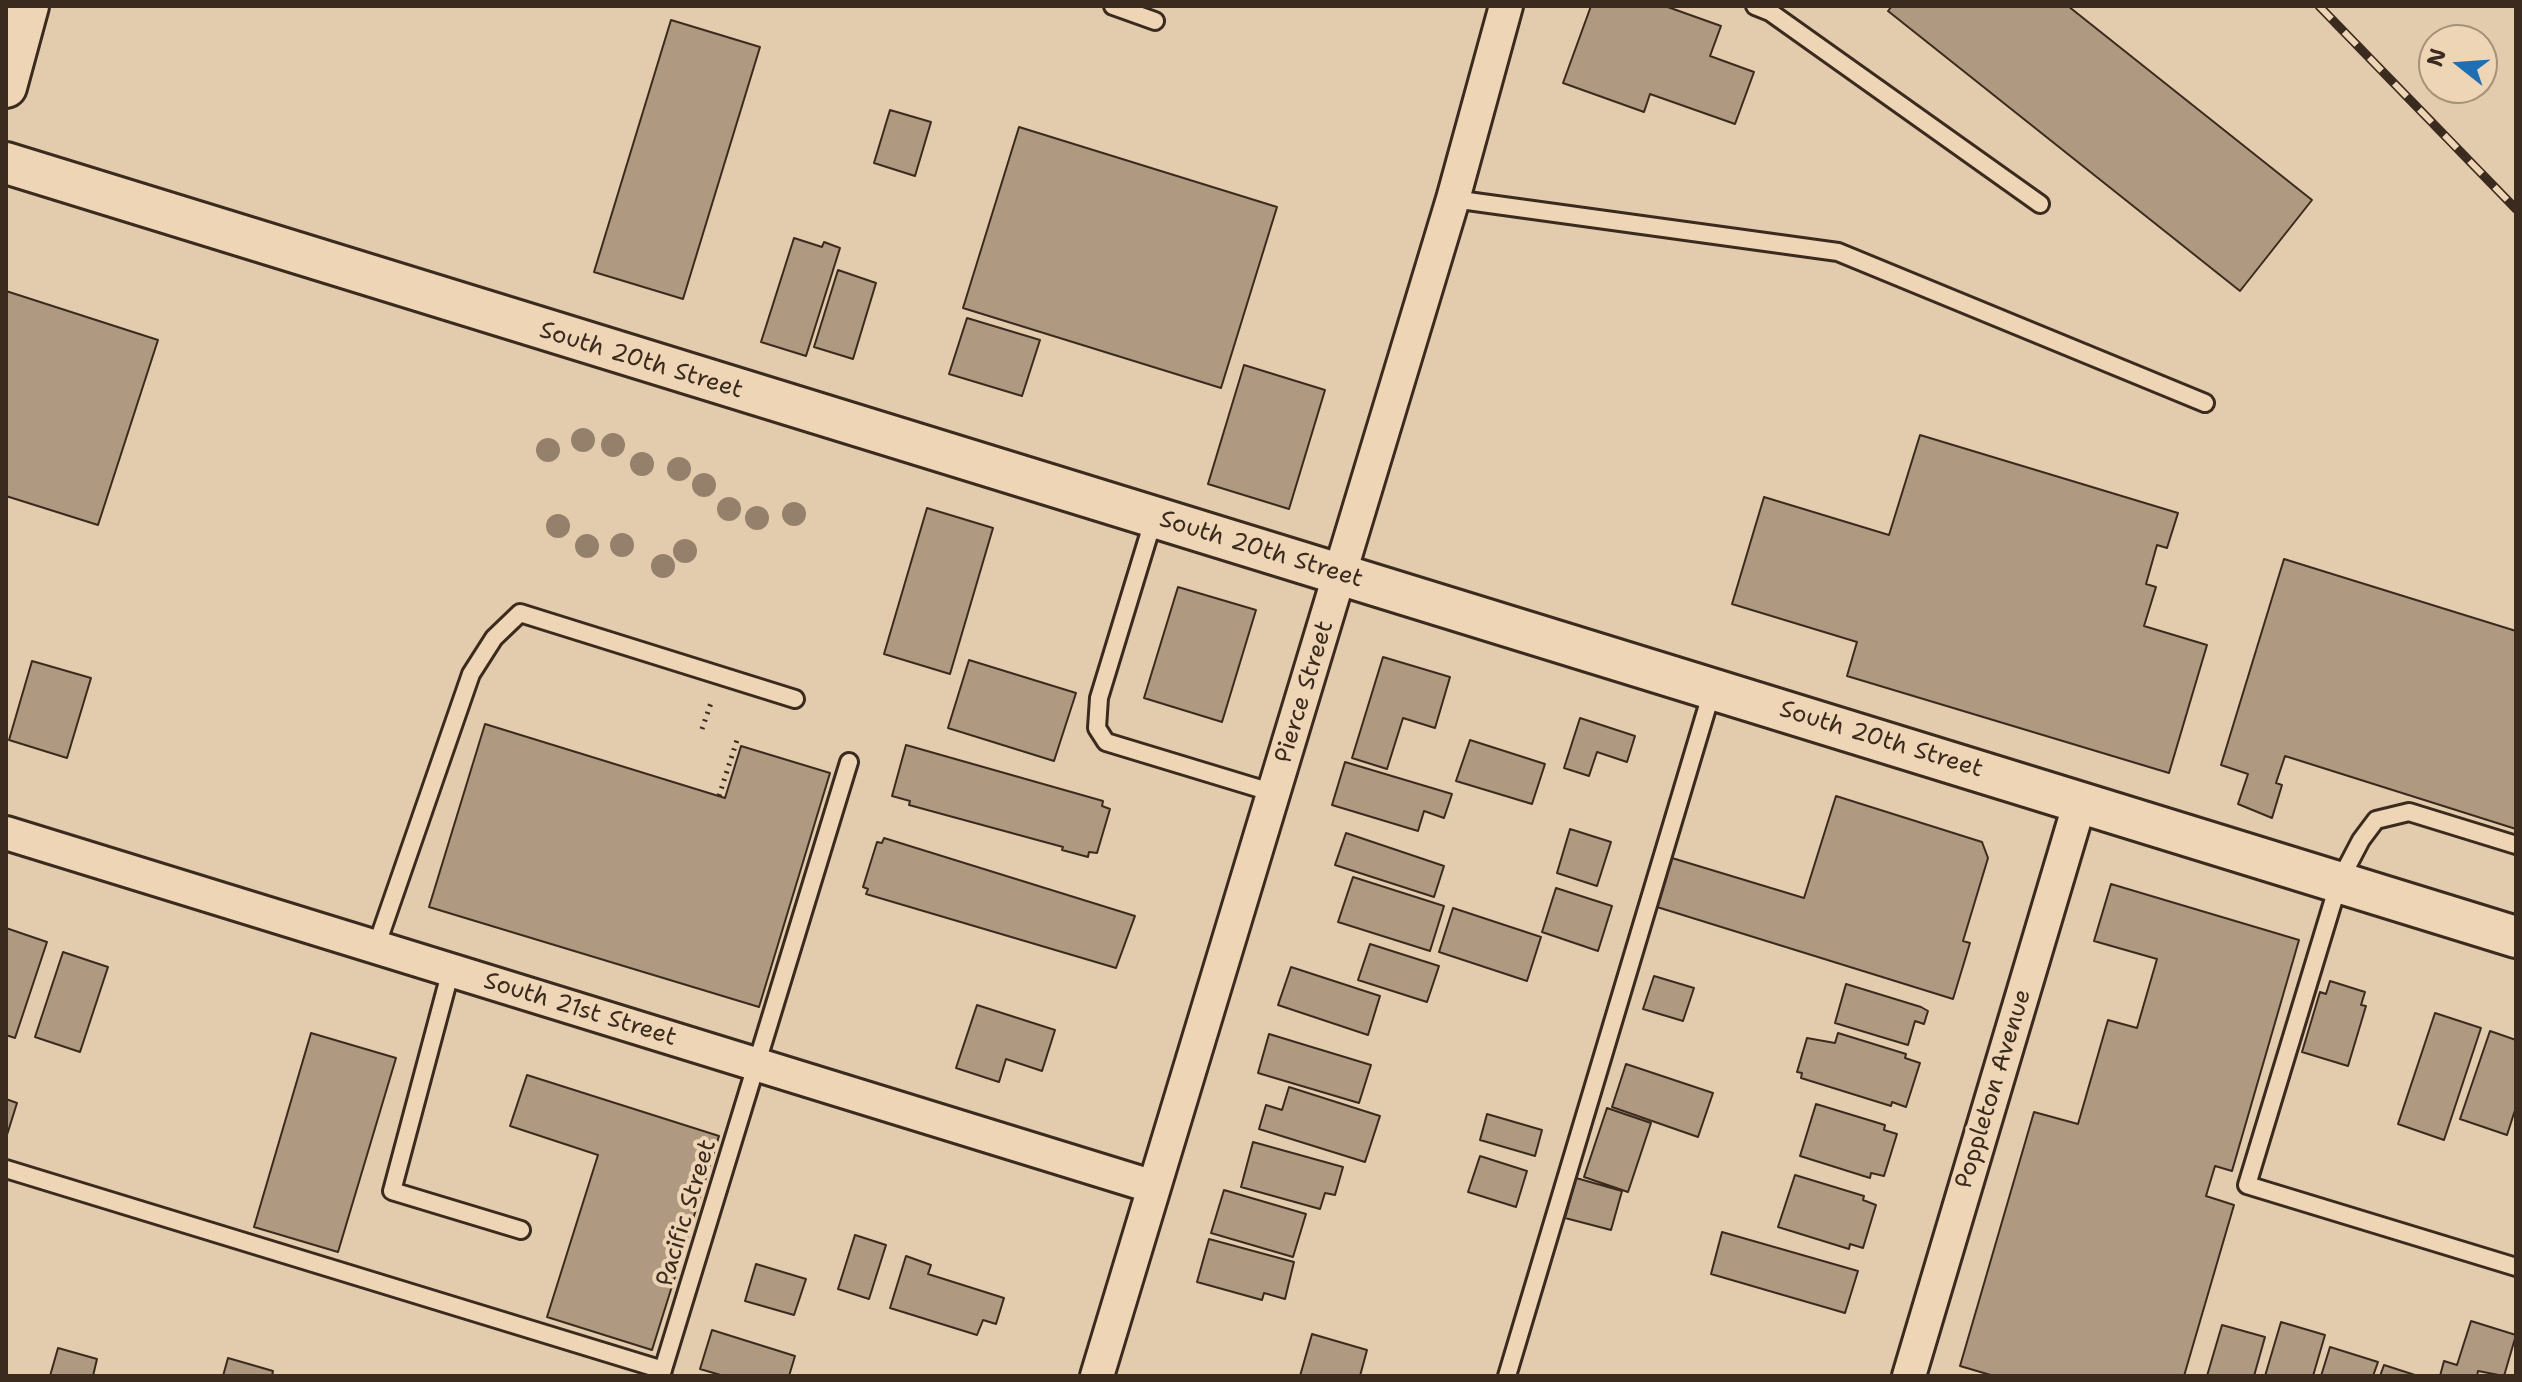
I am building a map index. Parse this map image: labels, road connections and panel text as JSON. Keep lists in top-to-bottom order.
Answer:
{
  "streets": {
    "street": [
      "South 20th Street",
      "Pierce Street",
      "South 21st Street",
      "Poppleton Avenue"
    ],
    "lane": ["Pacific Street"]
  },
  "crossings": [
    ["South 20th Street", "Pierce Street"],
    ["South 20th Street", "Poppleton Avenue"],
    ["Pierce Street", "South 21st Street"],
    ["South 21st Street", "Pacific Street"]
  ],
  "north": "left"
}
